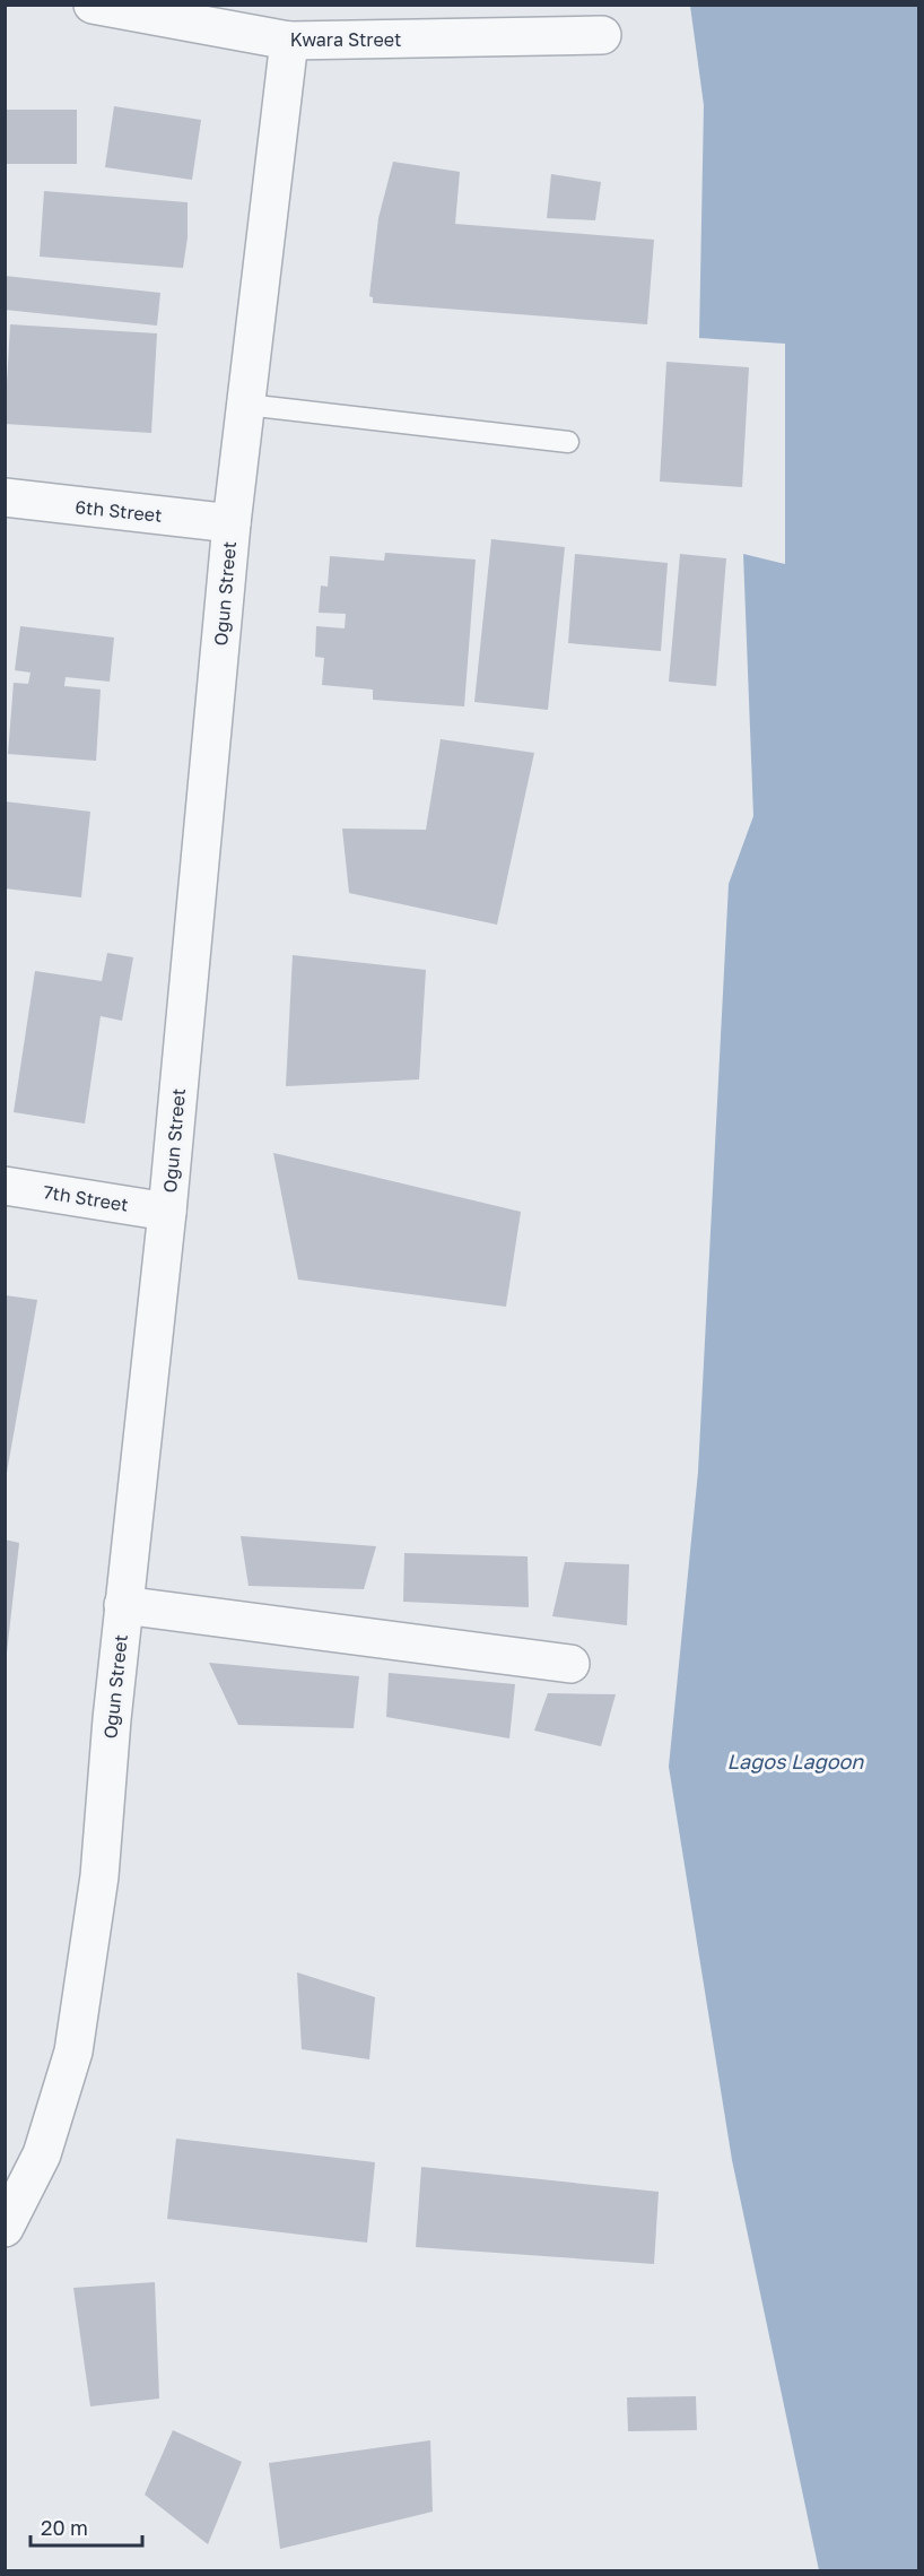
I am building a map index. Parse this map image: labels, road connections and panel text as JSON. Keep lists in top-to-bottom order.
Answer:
{
  "streets": {
    "street": [
      "Kwara Street",
      "6th Street",
      "Ogun Street",
      "7th Street"
    ]
  },
  "crossings": [
    ["Kwara Street", "Ogun Street"],
    ["6th Street", "Ogun Street"],
    ["Ogun Street", "7th Street"]
  ],
  "water": ["Lagos Lagoon"],
  "scale_bar": "20 m"
}
